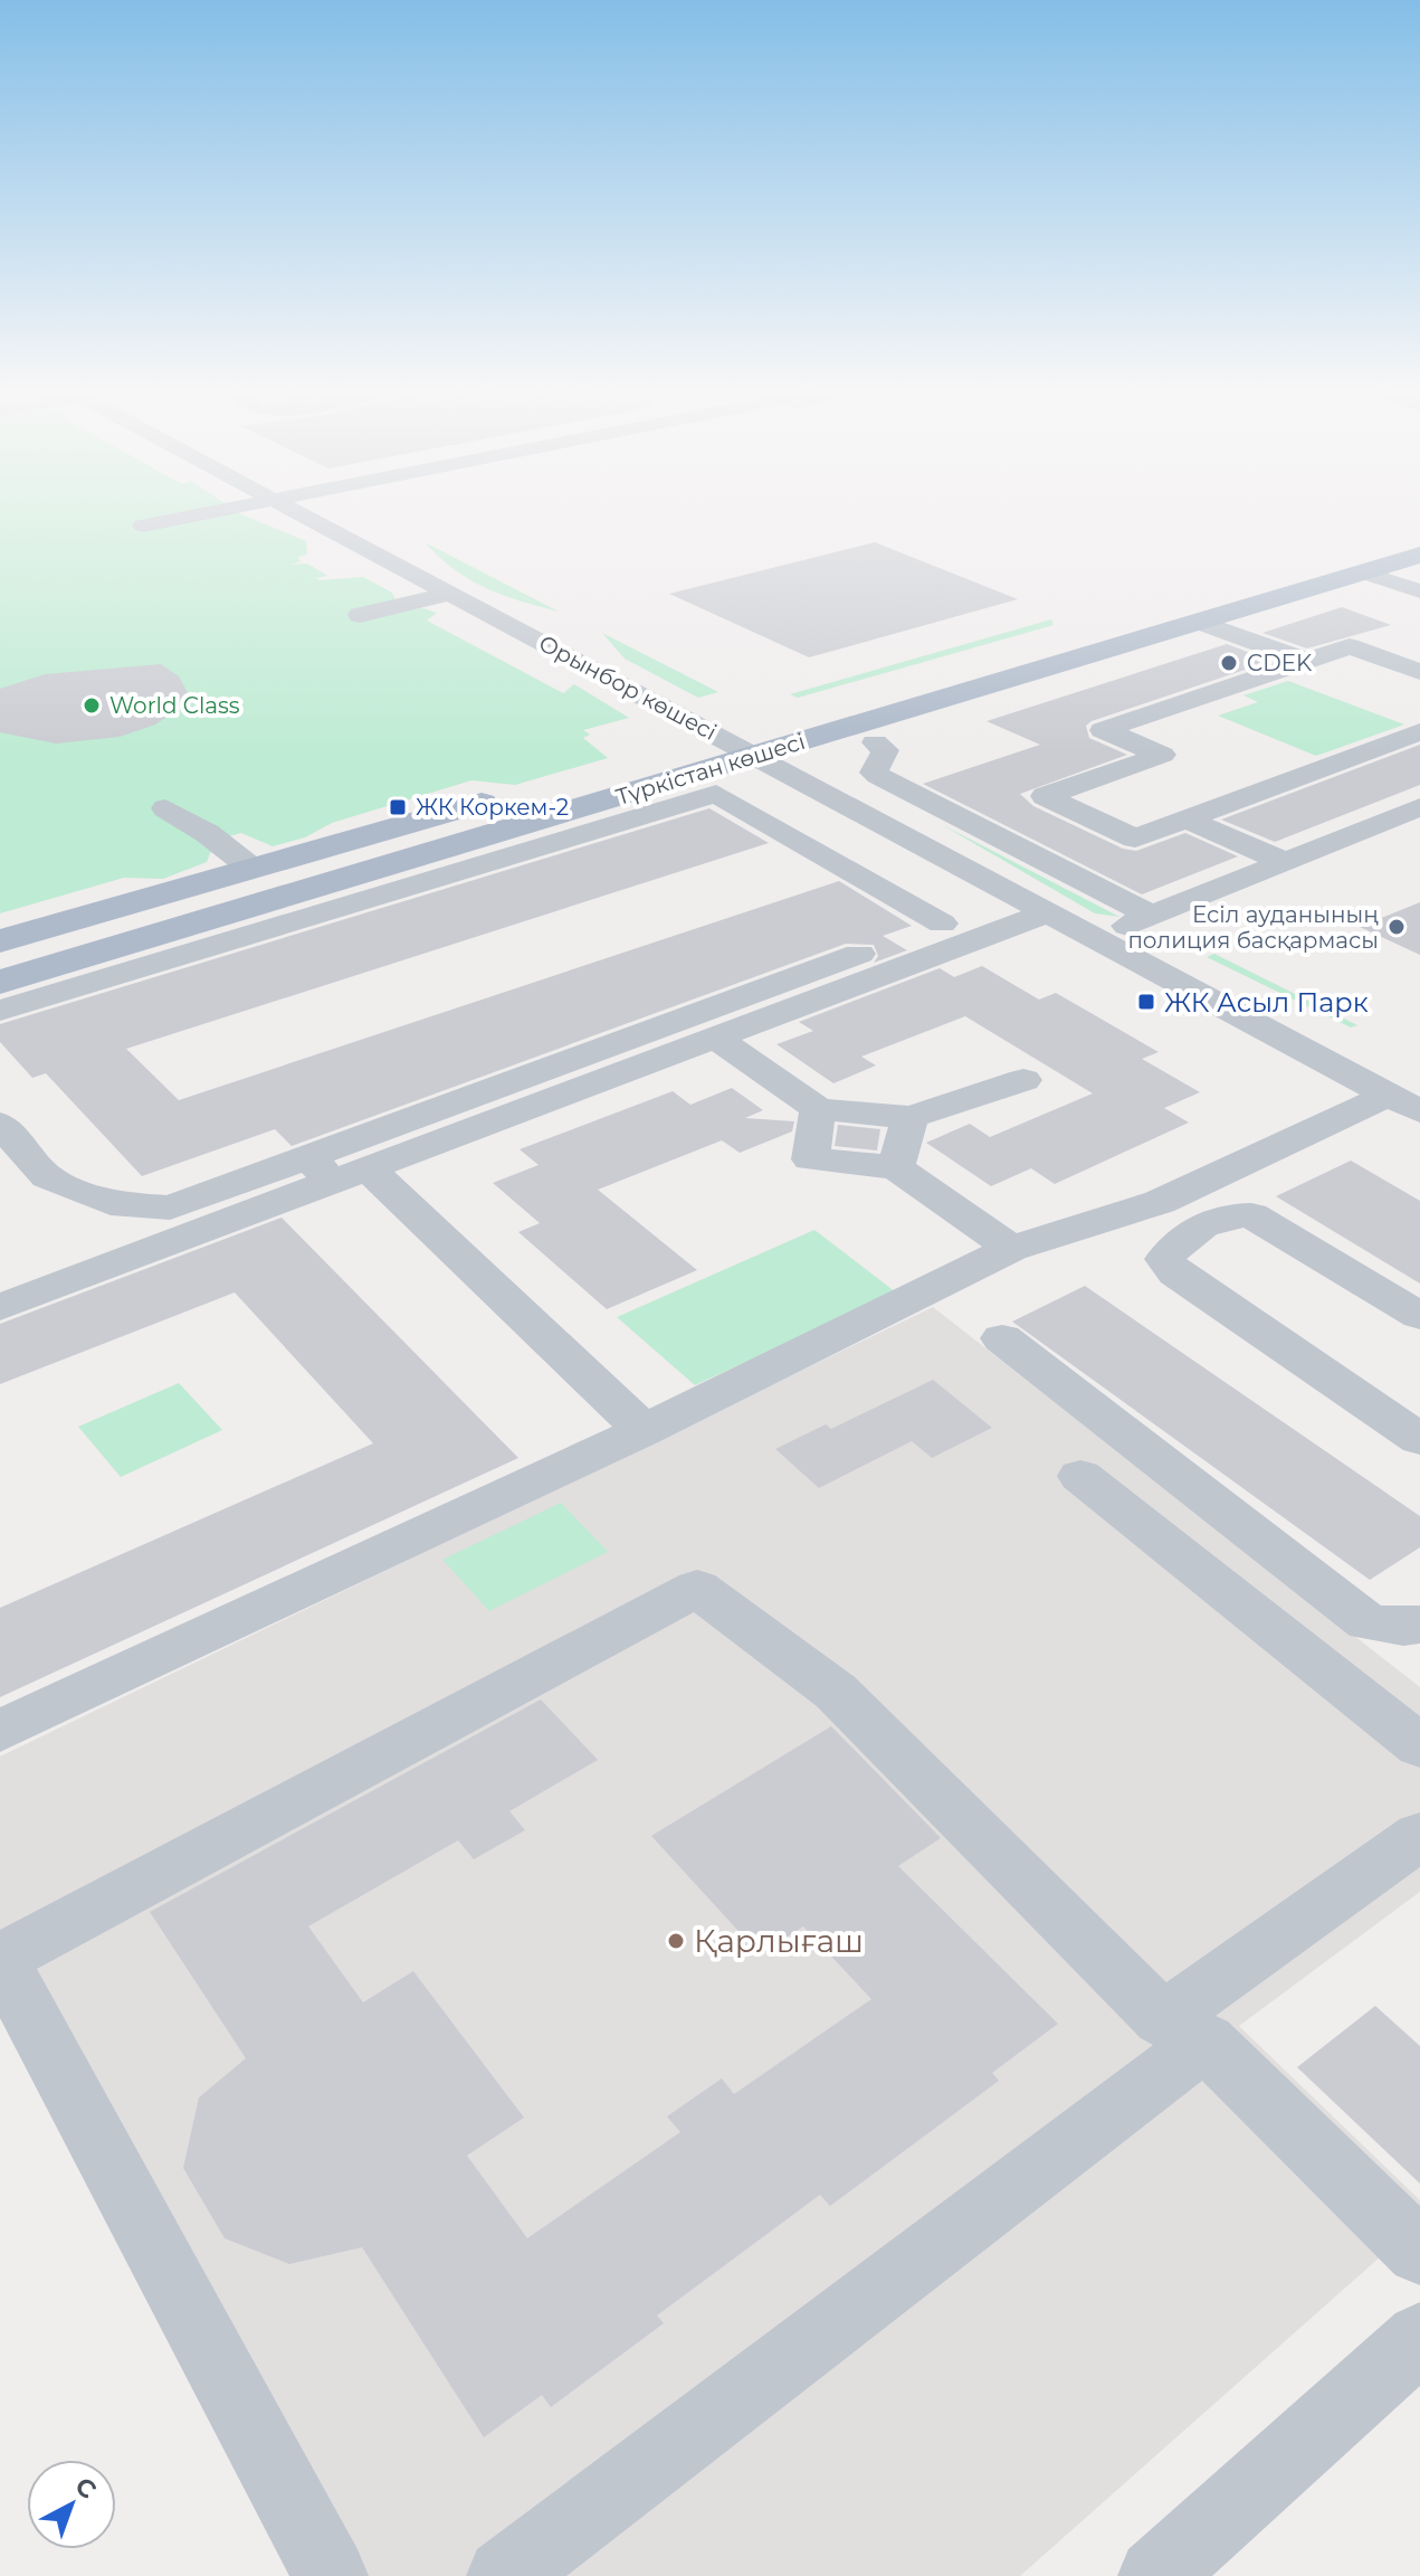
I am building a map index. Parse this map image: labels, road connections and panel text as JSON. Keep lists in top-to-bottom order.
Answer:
{
  "streets": {
    "main road": ["Түркістан көшесі"],
    "street": ["Орынбор көшесі"]
  },
  "crossings": [
    ["Орынбор көшесі", "Түркістан көшесі"]
  ],
  "places": {
    "other": [
      "CDEK",
      "World Class",
      "Есіл ауданының полиция басқармасы",
      "Қарлығаш"
    ],
    "transit": ["ЖК Коркем-2", "ЖК Асыл Парк"]
  },
  "north": "top right"
}
